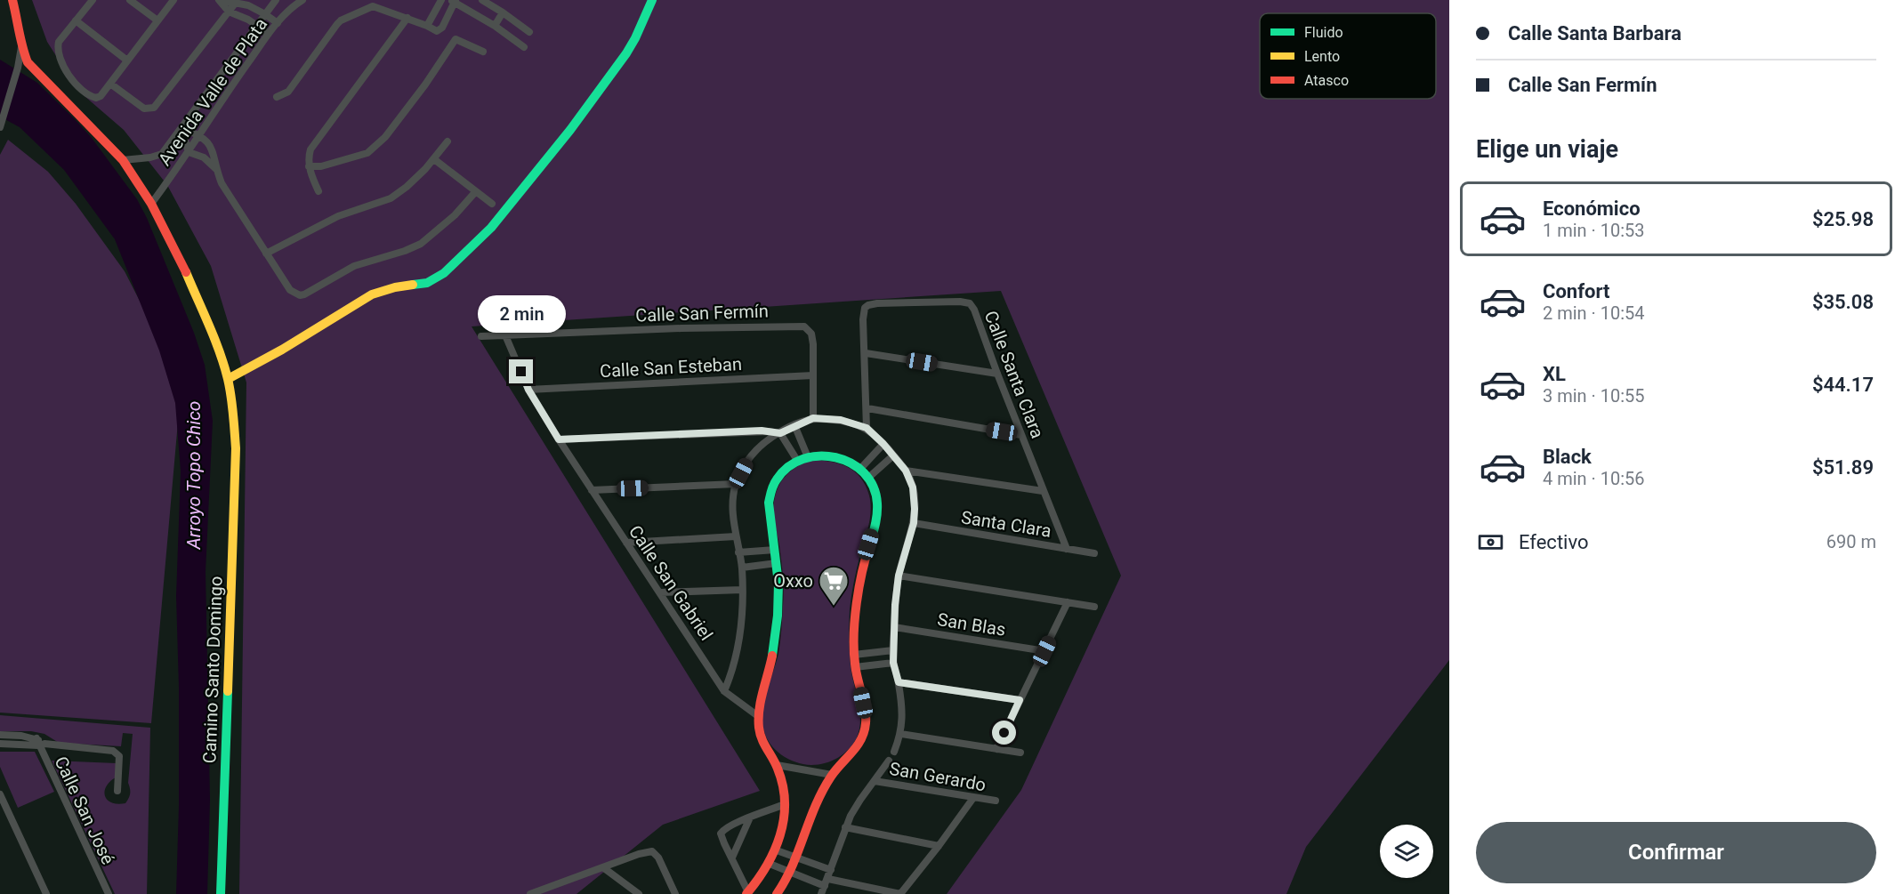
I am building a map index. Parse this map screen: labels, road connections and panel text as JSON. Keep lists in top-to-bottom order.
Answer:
{
  "streets": {
    "street": [
      "Avenida Valle de Plata",
      "Calle San Fermín",
      "Calle San Esteban",
      "Calle Santa Clara",
      "Santa Clara",
      "Calle San Gabriel",
      "San Blas",
      "Camino Santo Domingo",
      "San Gerardo",
      "Calle San José"
    ]
  },
  "crossings": [
    ["Avenida Valle de Plata", "Camino Santo Domingo"],
    ["Calle San Fermín", "Calle San Esteban"],
    ["Calle Santa Clara", "Santa Clara"]
  ],
  "water": ["Arroyo Topo Chico"],
  "places": {
    "supermarket": ["Oxxo"]
  },
  "legend": ["Fluido", "Lento", "Atasco"],
  "page": {
    "banner": ["Calle Santa Barbara", "Calle San Fermín"],
    "heading": "Elige un viaje",
    "list": [
      {
        "name": "Económico",
        "note": "1 min · 10:53",
        "value": "$25.98"
      },
      {
        "name": "Confort",
        "note": "2 min · 10:54",
        "value": "$35.08"
      },
      {
        "name": "XL",
        "note": "3 min · 10:55",
        "value": "$44.17"
      },
      {
        "name": "Black",
        "note": "4 min · 10:56",
        "value": "$51.89"
      }
    ],
    "bubble": "2 min",
    "pay": ["Efectivo", "690 m"],
    "buttons": "Confirmar"
  }
}
